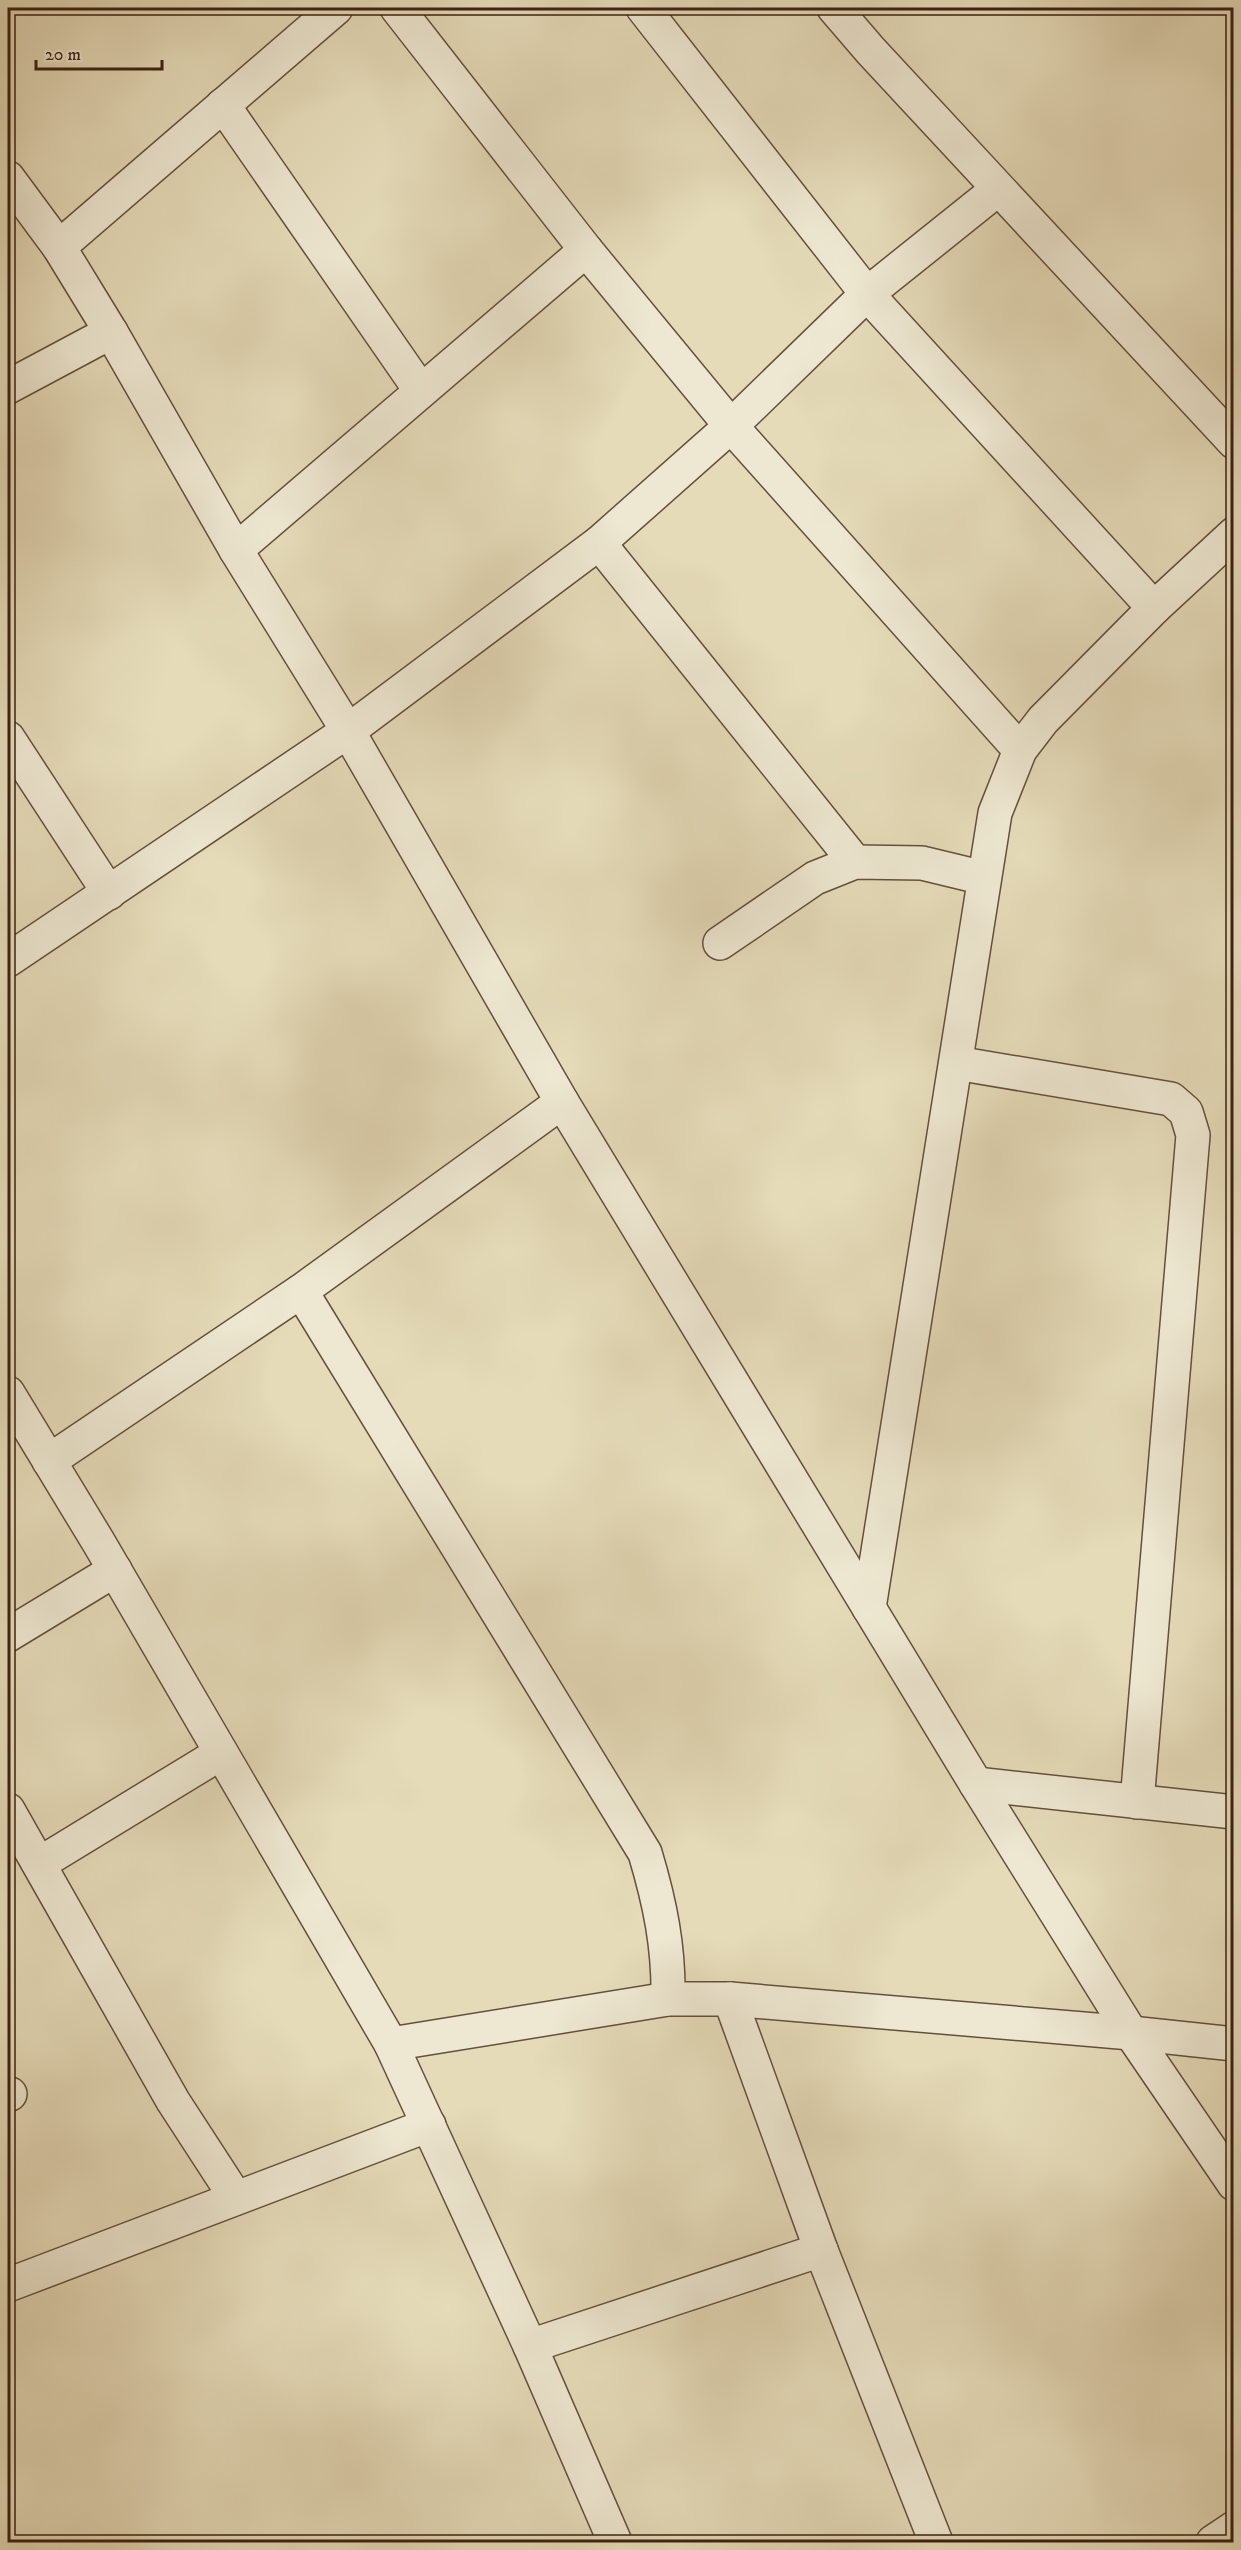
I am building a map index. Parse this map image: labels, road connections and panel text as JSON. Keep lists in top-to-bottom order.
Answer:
{
  "scale_bar": "20 m"
}
